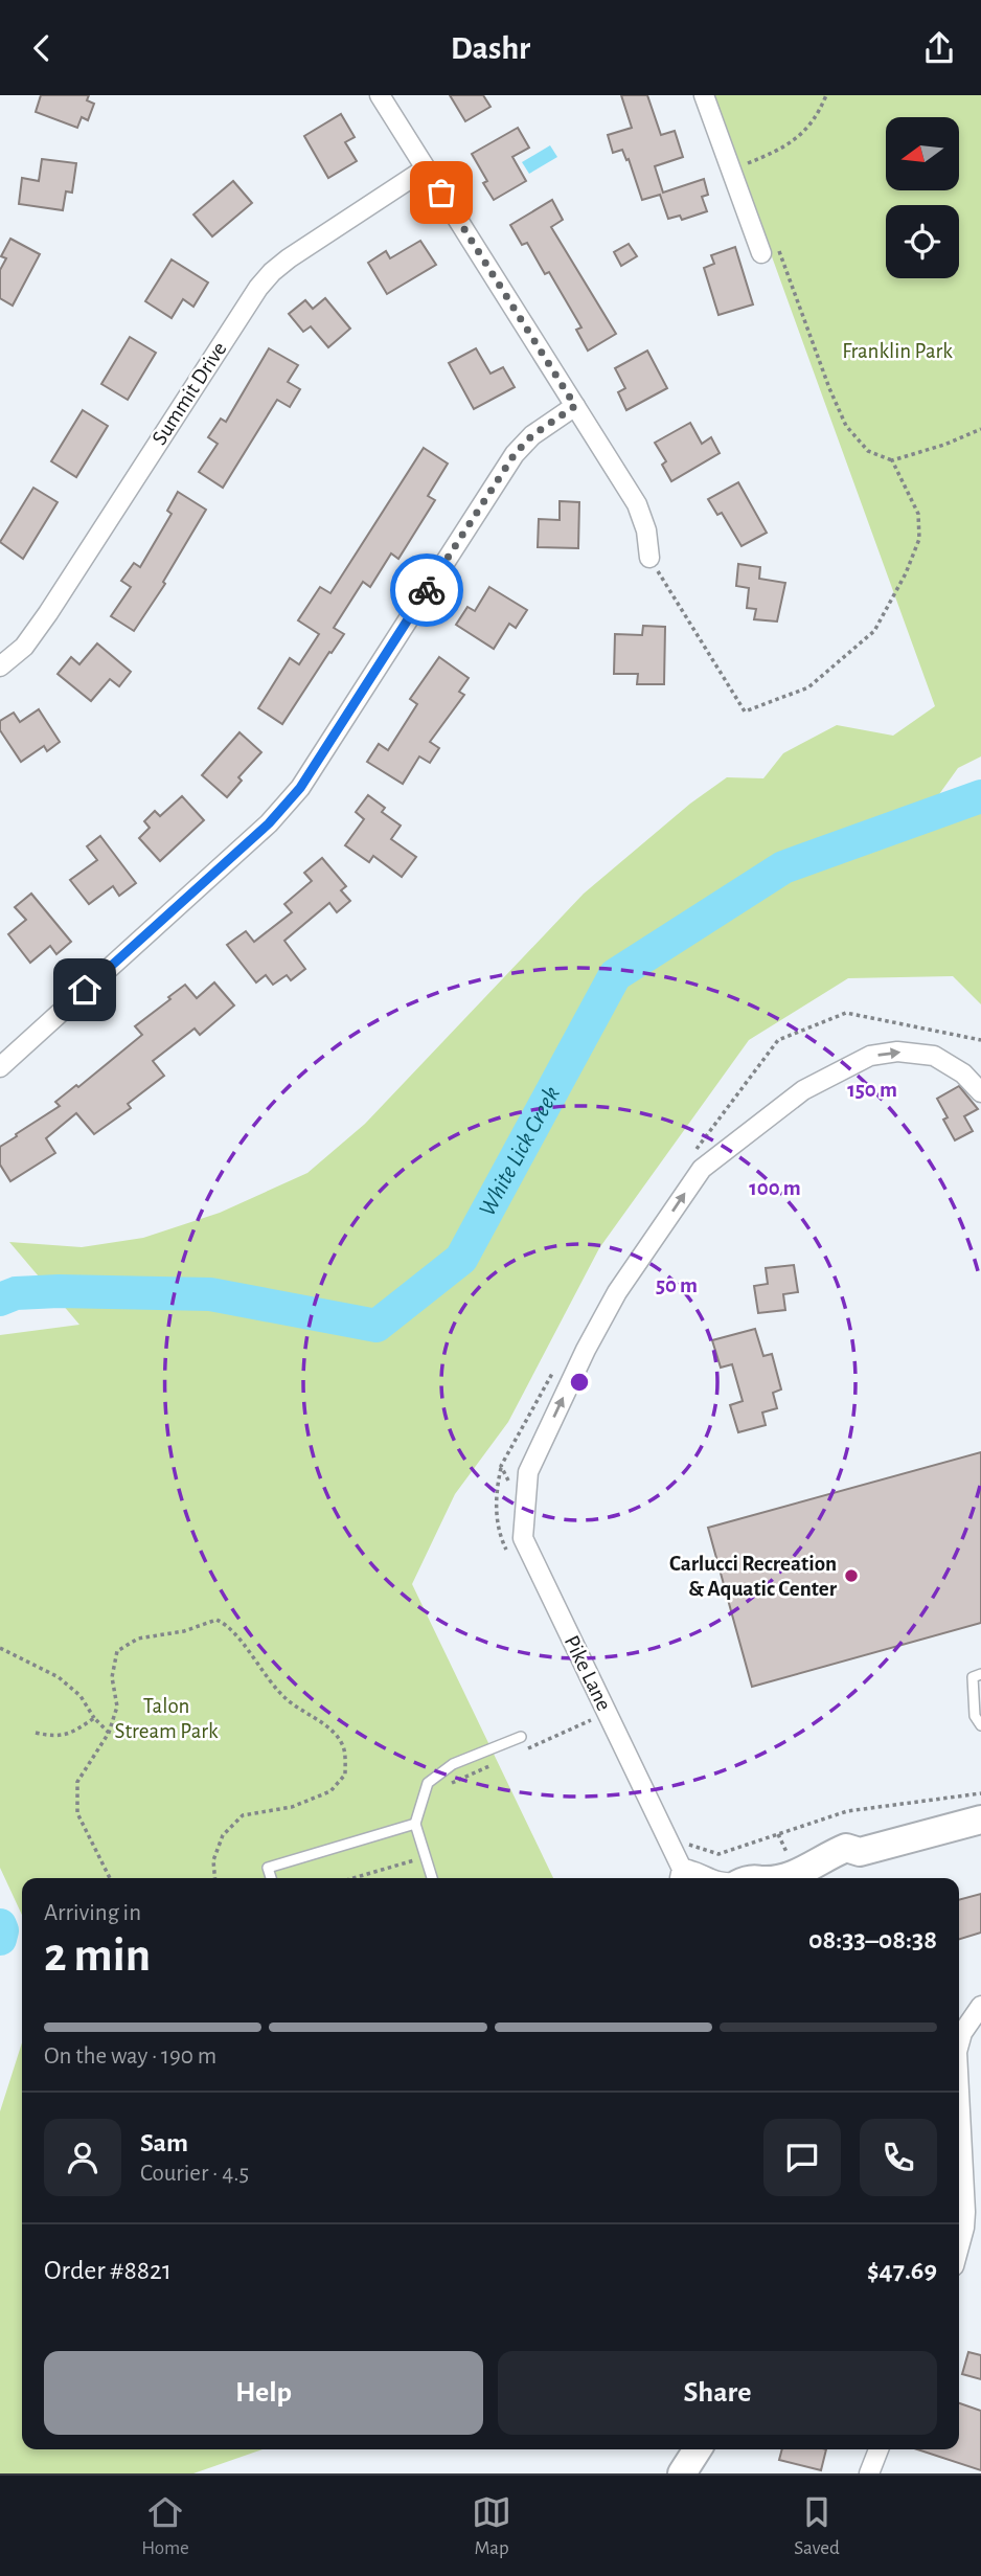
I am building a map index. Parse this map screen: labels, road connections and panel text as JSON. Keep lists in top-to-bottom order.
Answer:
{
  "streets": {
    "street": ["Summit Drive", "Pike Lane"]
  },
  "water": ["White Lick Creek"],
  "parks": ["Franklin Park", "Talon Stream Park"],
  "places": ["Carlucci Recreation & Aquatic Center"],
  "north": "left",
  "page": {
    "header": "Dashr",
    "heading": ["2 min", "Arriving in", "08:33–08:38"],
    "panel": [
      "Sam",
      "Courier · 4.5",
      "Order #8821",
      "$47.69"
    ],
    "bar": "On the way · 190 m",
    "buttons": ["Help", "Share"],
    "tabs": ["Home", "Map", "Saved"]
  },
  "rings": ["150 m", "100 m", "50 m"]
}
